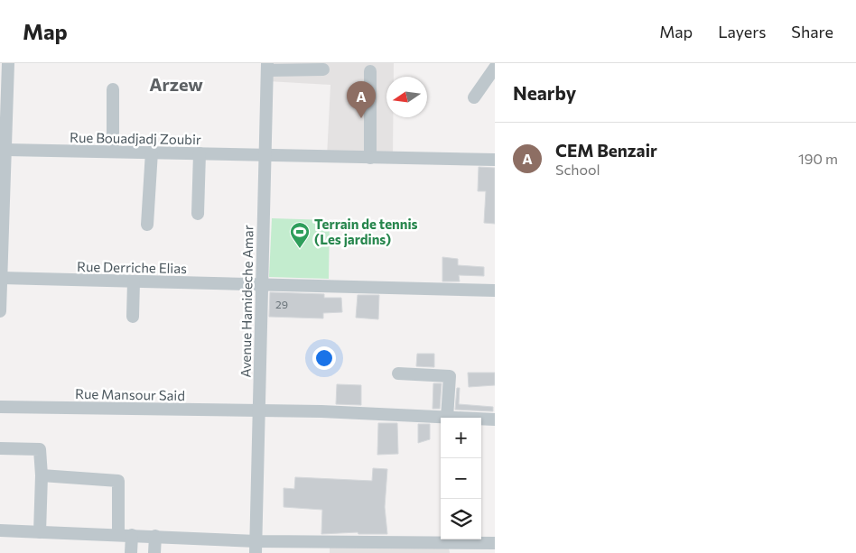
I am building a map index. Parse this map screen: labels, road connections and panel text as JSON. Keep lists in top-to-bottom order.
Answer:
{
  "streets": {
    "street": [
      "Rue Bouadjadj Zoubir",
      "Rue Derriche Elias",
      "Avenue Hamideche Amar",
      "Rue Mansour Said"
    ]
  },
  "crossings": [
    ["Rue Bouadjadj Zoubir", "Avenue Hamideche Amar"],
    ["Rue Derriche Elias", "Avenue Hamideche Amar"],
    ["Avenue Hamideche Amar", "Rue Mansour Said"]
  ],
  "districts": ["Arzew"],
  "places": {
    "sports": ["Terrain de tennis (Les jardins)"]
  },
  "house_numbers": ["29"],
  "north": "left",
  "page": {
    "header": "Map",
    "nav": ["Map", "Layers", "Share"],
    "heading": "Nearby",
    "pins": "A",
    "list": [
      {
        "mark": "A",
        "name": "CEM Benzair",
        "note": "School",
        "value": "190 m"
      }
    ],
    "map_buttons": ["+", "−"]
  }
}
